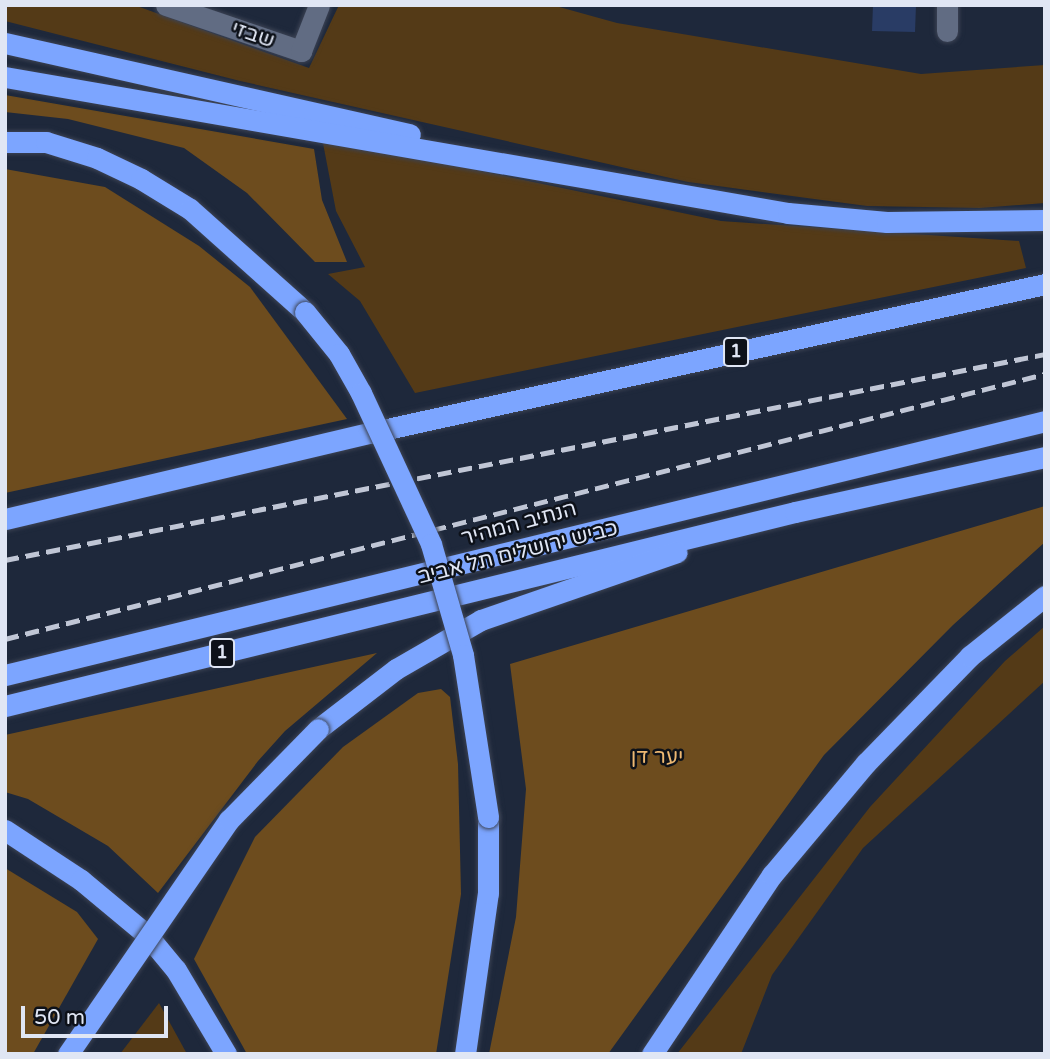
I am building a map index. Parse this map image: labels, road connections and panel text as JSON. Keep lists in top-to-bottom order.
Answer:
{
  "streets": {
    "highway": ["1", "הנתיב המהיר", "כביש ירושלים תל אביב"],
    "street": ["שבזי"]
  },
  "parks": ["יער דן"],
  "scale_bar": "50 m"
}
